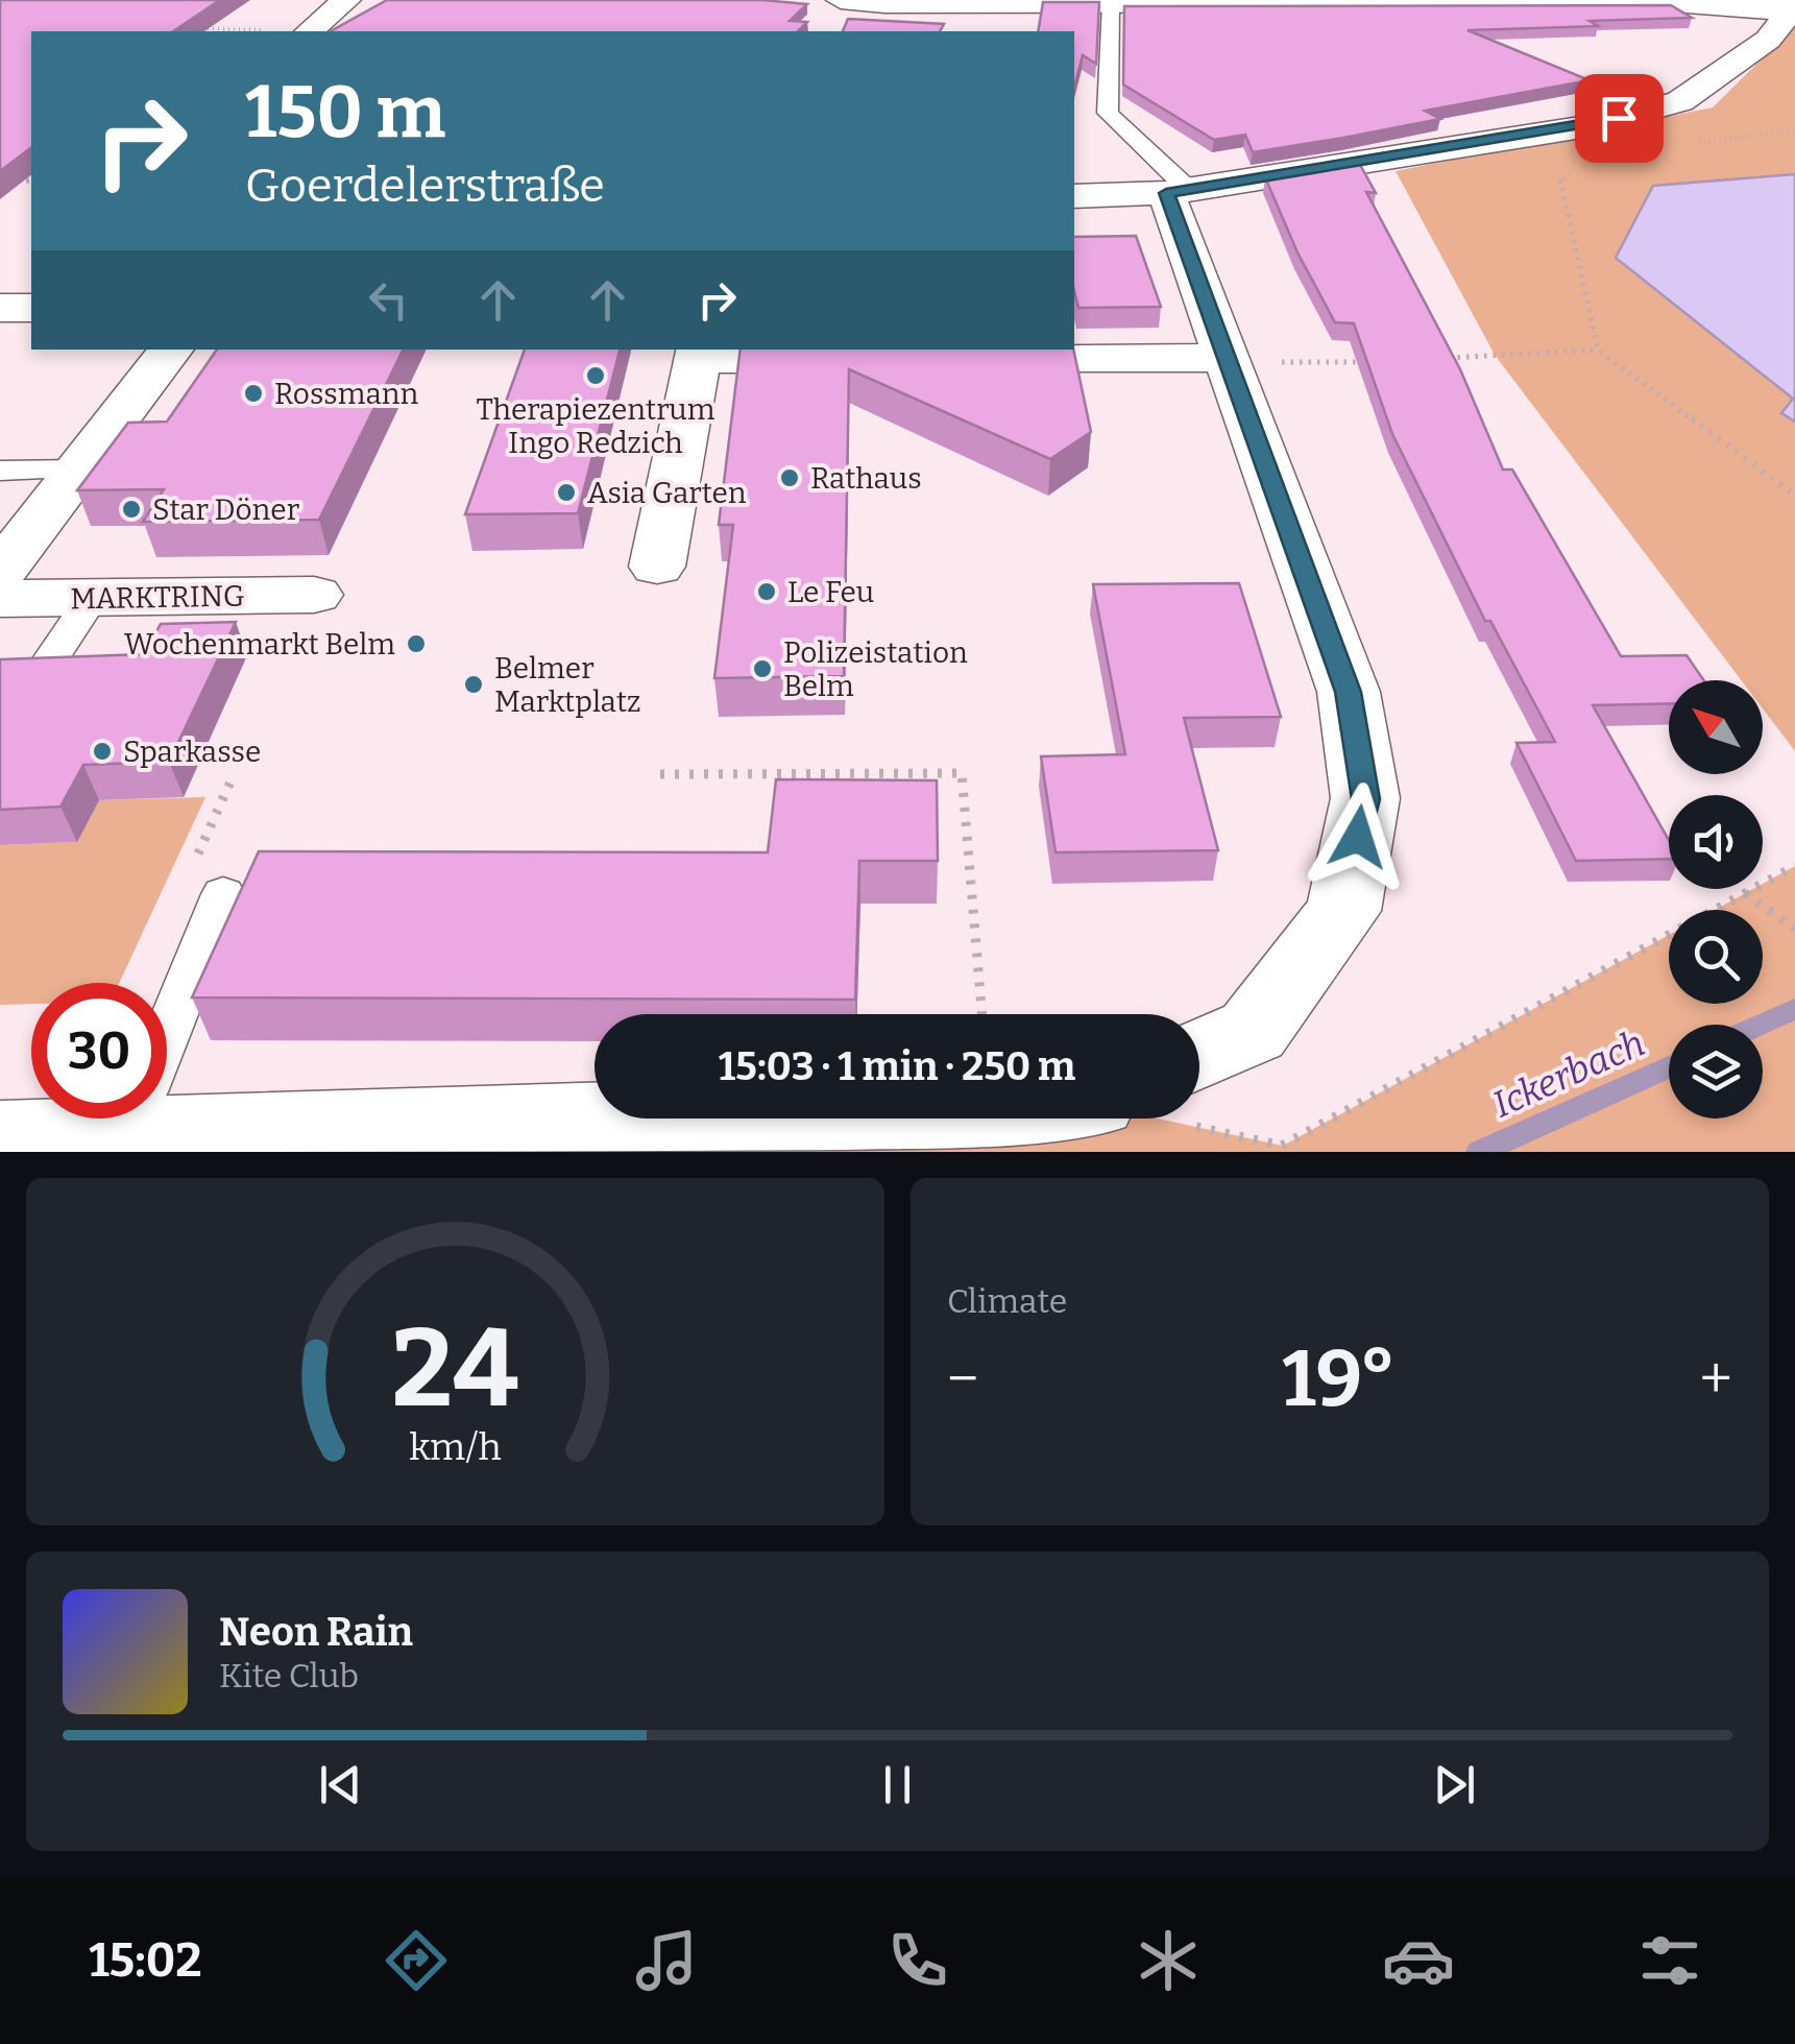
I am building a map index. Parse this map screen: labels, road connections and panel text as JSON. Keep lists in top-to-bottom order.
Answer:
{
  "streets": {
    "street": ["MARKTRING"]
  },
  "water": ["Ickerbach"],
  "places": [
    "Therapiezentrum Ingo Redzich",
    "Rossmann",
    "Rathaus",
    "Asia Garten",
    "Star Döner",
    "Le Feu",
    "Wochenmarkt Belm",
    "Polizeistation Belm",
    "Belmer Marktplatz",
    "Sparkasse"
  ],
  "north": "top left",
  "page": {
    "turn": ["150 m", "Goerdelerstraße"],
    "limit": "30",
    "trip": "15:03 · 1 min · 250 m",
    "tile": "Climate",
    "heat": ["−", "19°", "+"],
    "song": ["Neon Rain", "Kite Club"],
    "tabs": "15:02",
    "gauge": ["24", "km/h"]
  }
}
